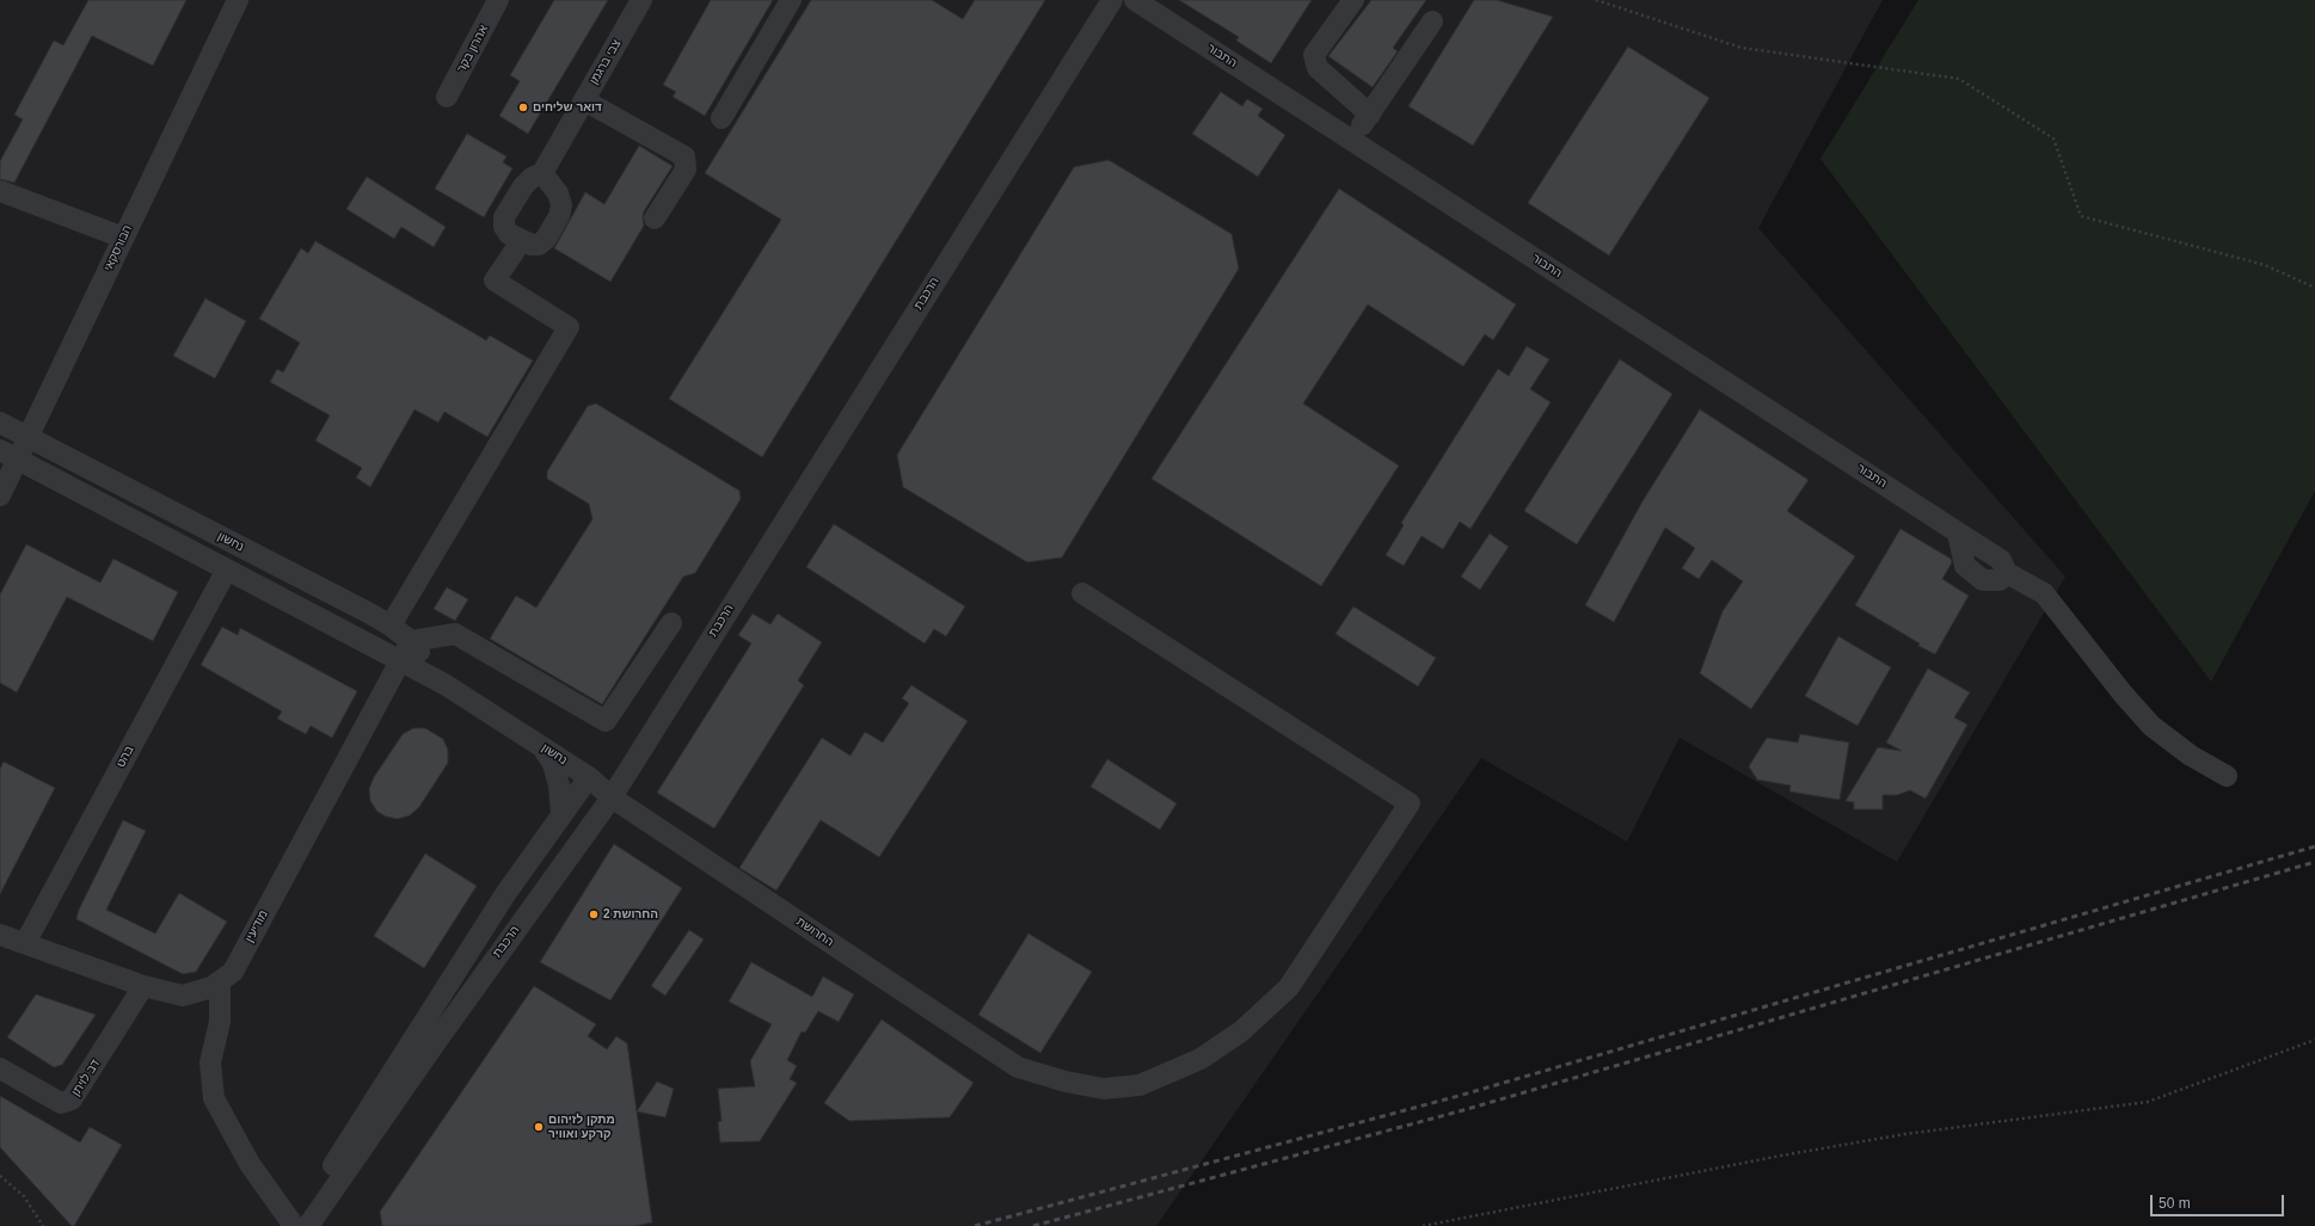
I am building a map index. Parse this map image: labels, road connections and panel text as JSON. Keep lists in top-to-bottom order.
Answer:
{
  "streets": {
    "street": [
      "אהרון בקר",
      "התבור",
      "צבי ברגמן",
      "הבורסקאי",
      "הרכבת",
      "נחשון",
      "בהט",
      "מודיעין",
      "החרושת",
      "דב לויתן"
    ]
  },
  "crossings": [
    ["הבורסקאי", "נחשון"],
    ["הרכבת", "נחשון"],
    ["הרכבת", "החרושת"],
    ["נחשון", "בהט"],
    ["נחשון", "מודיעין"],
    ["נחשון", "החרושת"],
    ["בהט", "מודיעין"],
    ["מודיעין", "דב לויתן"]
  ],
  "places": ["דואר שליחים", "החרושת 2", "מתקן לזיהום קרקע ואוויר"],
  "scale_bar": "50 m"
}
